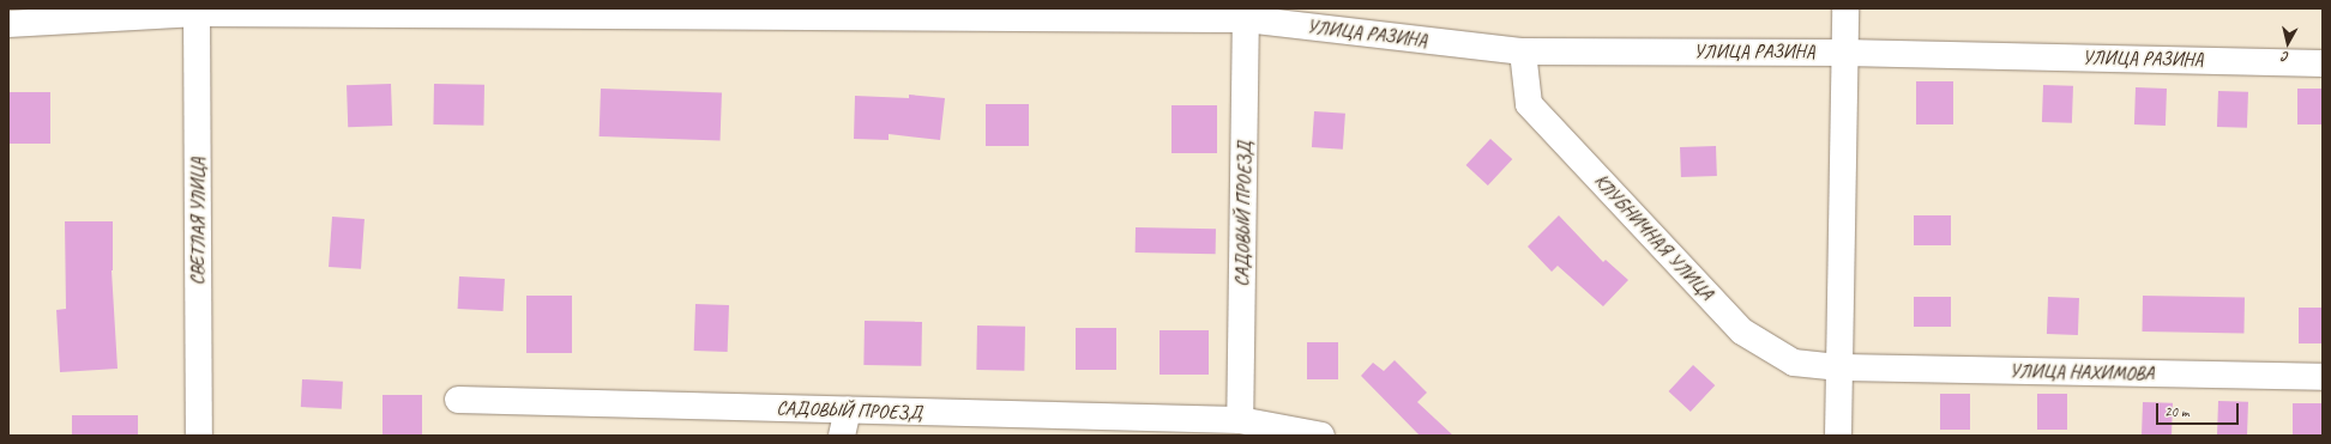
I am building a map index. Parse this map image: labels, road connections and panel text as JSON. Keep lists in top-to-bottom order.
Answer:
{
  "streets": {
    "street": [
      "УЛИЦА РАЗИНА",
      "САДОВЫЙ ПРОЕЗД",
      "СВЕТЛАЯ УЛИЦА",
      "КЛУБНИЧНАЯ УЛИЦА",
      "УЛИЦА НАХИМОВА"
    ]
  },
  "crossings": [
    ["УЛИЦА РАЗИНА", "САДОВЫЙ ПРОЕЗД"],
    ["УЛИЦА РАЗИНА", "СВЕТЛАЯ УЛИЦА"],
    ["УЛИЦА РАЗИНА", "КЛУБНИЧНАЯ УЛИЦА"],
    ["КЛУБНИЧНАЯ УЛИЦА", "УЛИЦА НАХИМОВА"]
  ],
  "scale_bar": "20 m",
  "north": "bottom"
}
